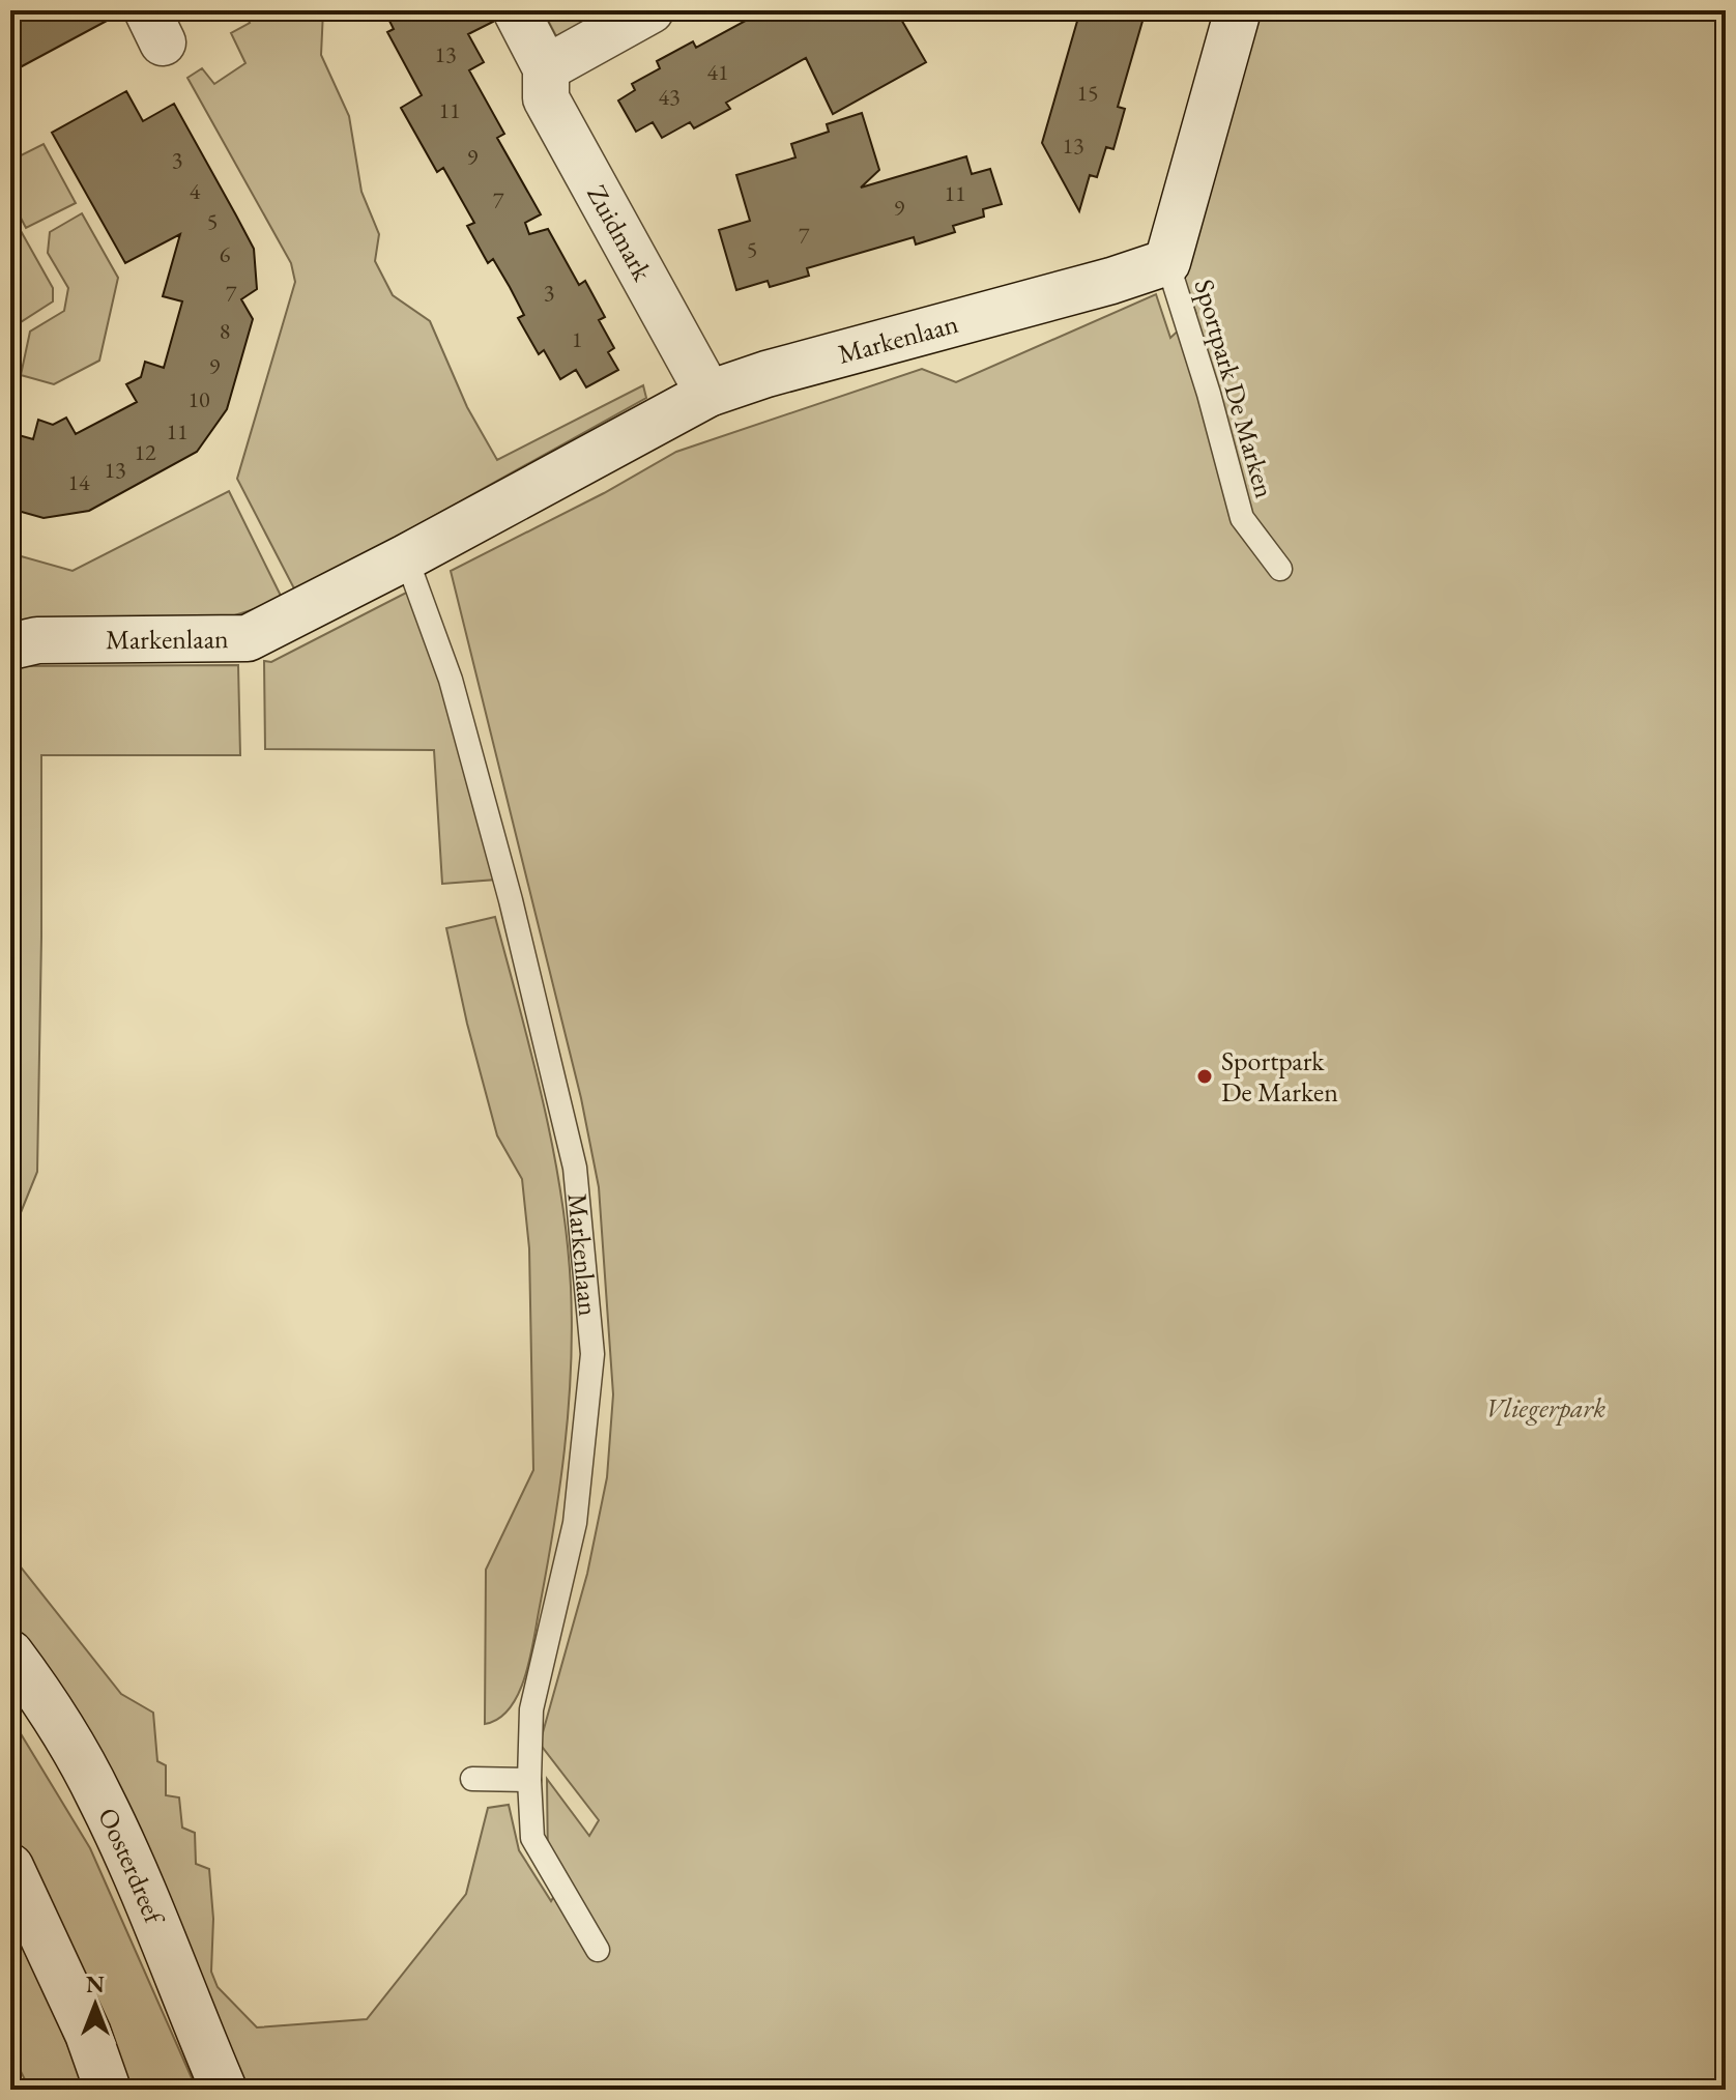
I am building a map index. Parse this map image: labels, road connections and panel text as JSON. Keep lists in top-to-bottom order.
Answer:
{
  "streets": {
    "street": ["Zuidmark", "Markenlaan", "Oosterdreef"],
    "lane": ["Sportpark De Marken"]
  },
  "crossings": [
    ["Zuidmark", "Markenlaan"],
    ["Markenlaan", "Sportpark De Marken"]
  ],
  "parks": ["Vliegerpark"],
  "places": ["Sportpark De Marken"],
  "house_numbers": [
    "13",
    "41",
    "15",
    "43",
    "11",
    "13",
    "9",
    "3",
    "4",
    "11",
    "7",
    "9",
    "5",
    "7",
    "5",
    "6",
    "3",
    "7",
    "8",
    "1",
    "9",
    "10",
    "11",
    "12",
    "13",
    "14"
  ],
  "north": "top"
}
